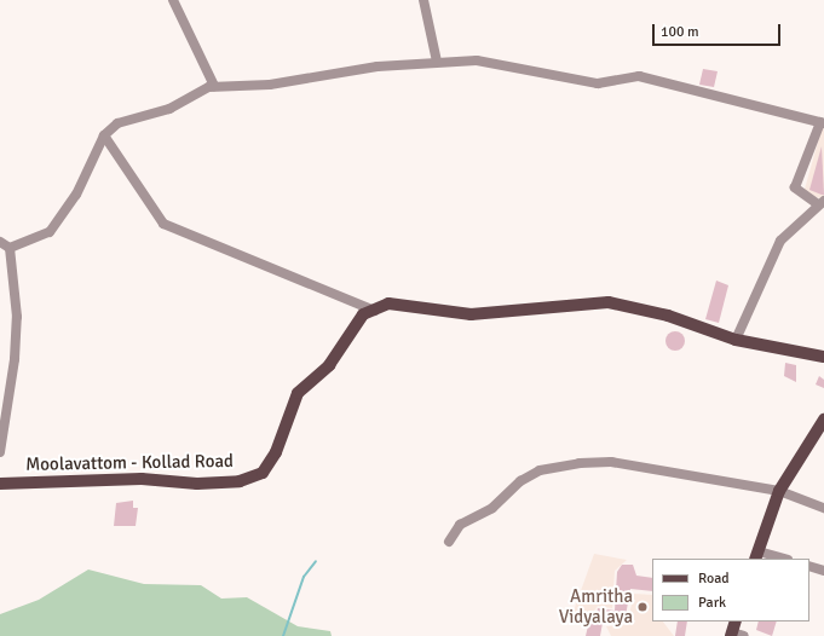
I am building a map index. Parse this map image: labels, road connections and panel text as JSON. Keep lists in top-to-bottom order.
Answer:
{
  "streets": {
    "main road": ["Moolavattom - Kollad Road"]
  },
  "places": ["Amritha Vidyalaya"],
  "legend": ["Road", "Park"],
  "scale_bar": "100 m"
}
